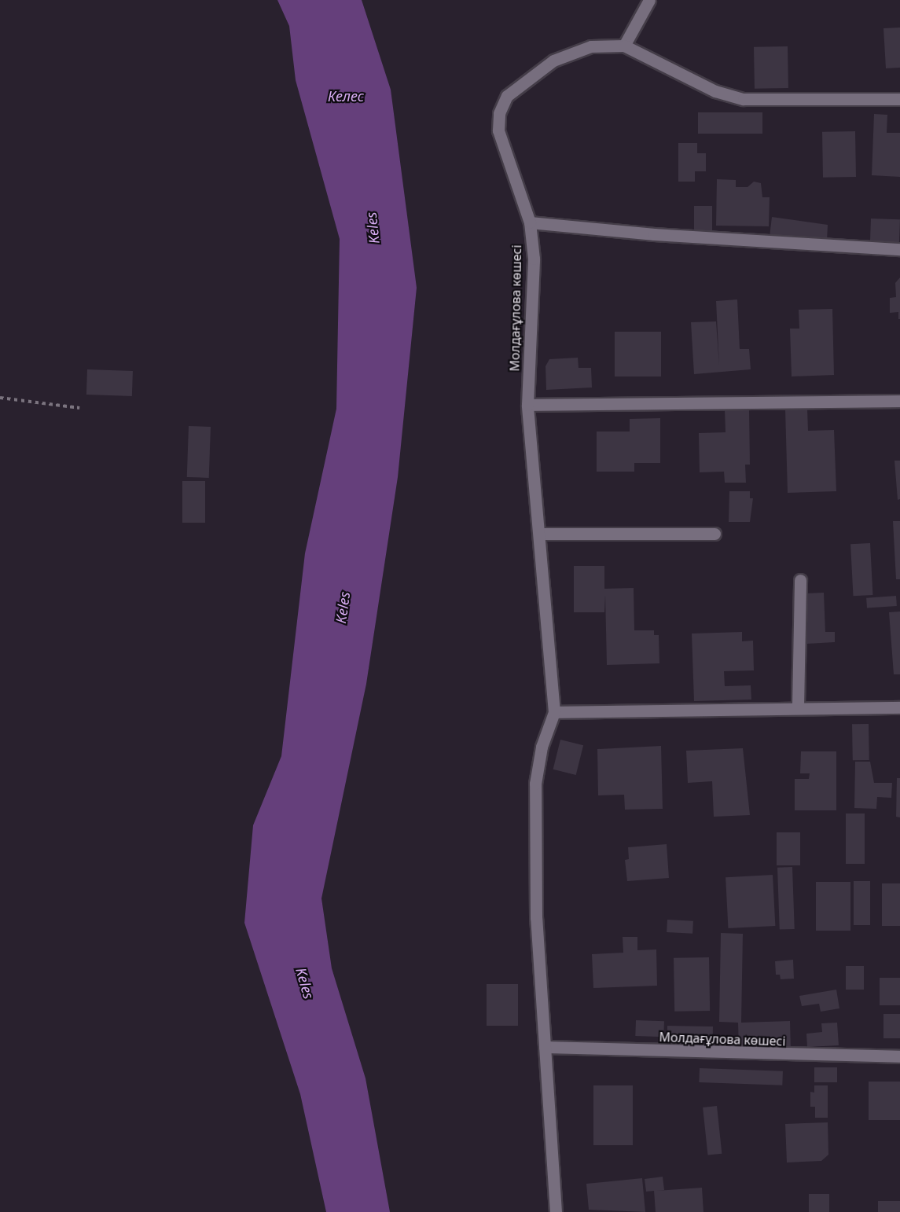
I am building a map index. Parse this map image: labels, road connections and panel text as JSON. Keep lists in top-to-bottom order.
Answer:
{
  "streets": {
    "street": ["Молдағұлова көшесі"]
  },
  "water": ["Келес", "Keles"]
}
